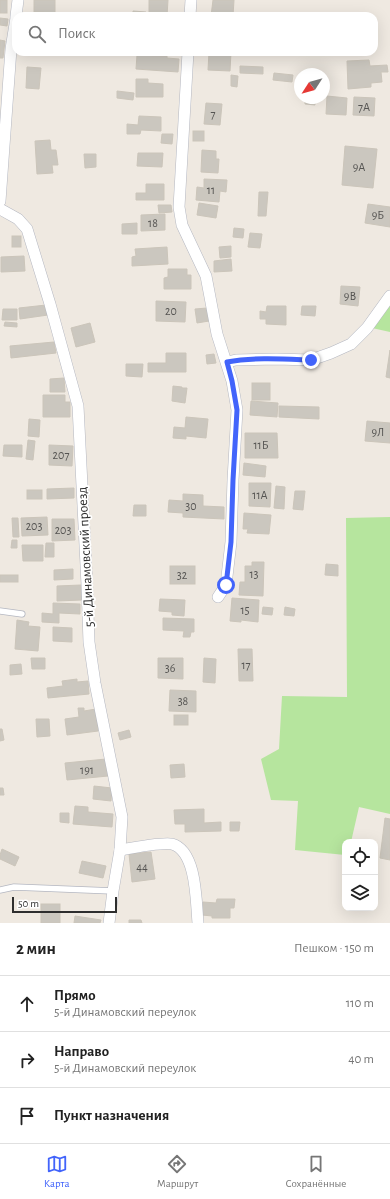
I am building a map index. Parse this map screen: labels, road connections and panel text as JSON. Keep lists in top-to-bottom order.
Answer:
{
  "streets": {
    "street": ["5-й Динамовский проезд"]
  },
  "house_numbers": [
    "7А",
    "7",
    "9А",
    "11",
    "9Б",
    "18",
    "9В",
    "20",
    "9Л",
    "11Б",
    "207",
    "11А",
    "30",
    "203",
    "203",
    "13",
    "32",
    "15",
    "17",
    "36",
    "38",
    "191",
    "44"
  ],
  "scale_bar": "50 m",
  "north": "bottom left",
  "page": {
    "search": "Поиск",
    "scale": "50 m",
    "heading": ["2 мин", "Пешком · 150 m"],
    "list": [
      ["Прямо", "5-й Динамовский переулок", "110 m"],
      ["Направо", "5-й Динамовский переулок", "40 m"],
      "Пункт назначения"
    ],
    "nav": ["Карта", "Маршрут", "Сохранённые"]
  }
}
